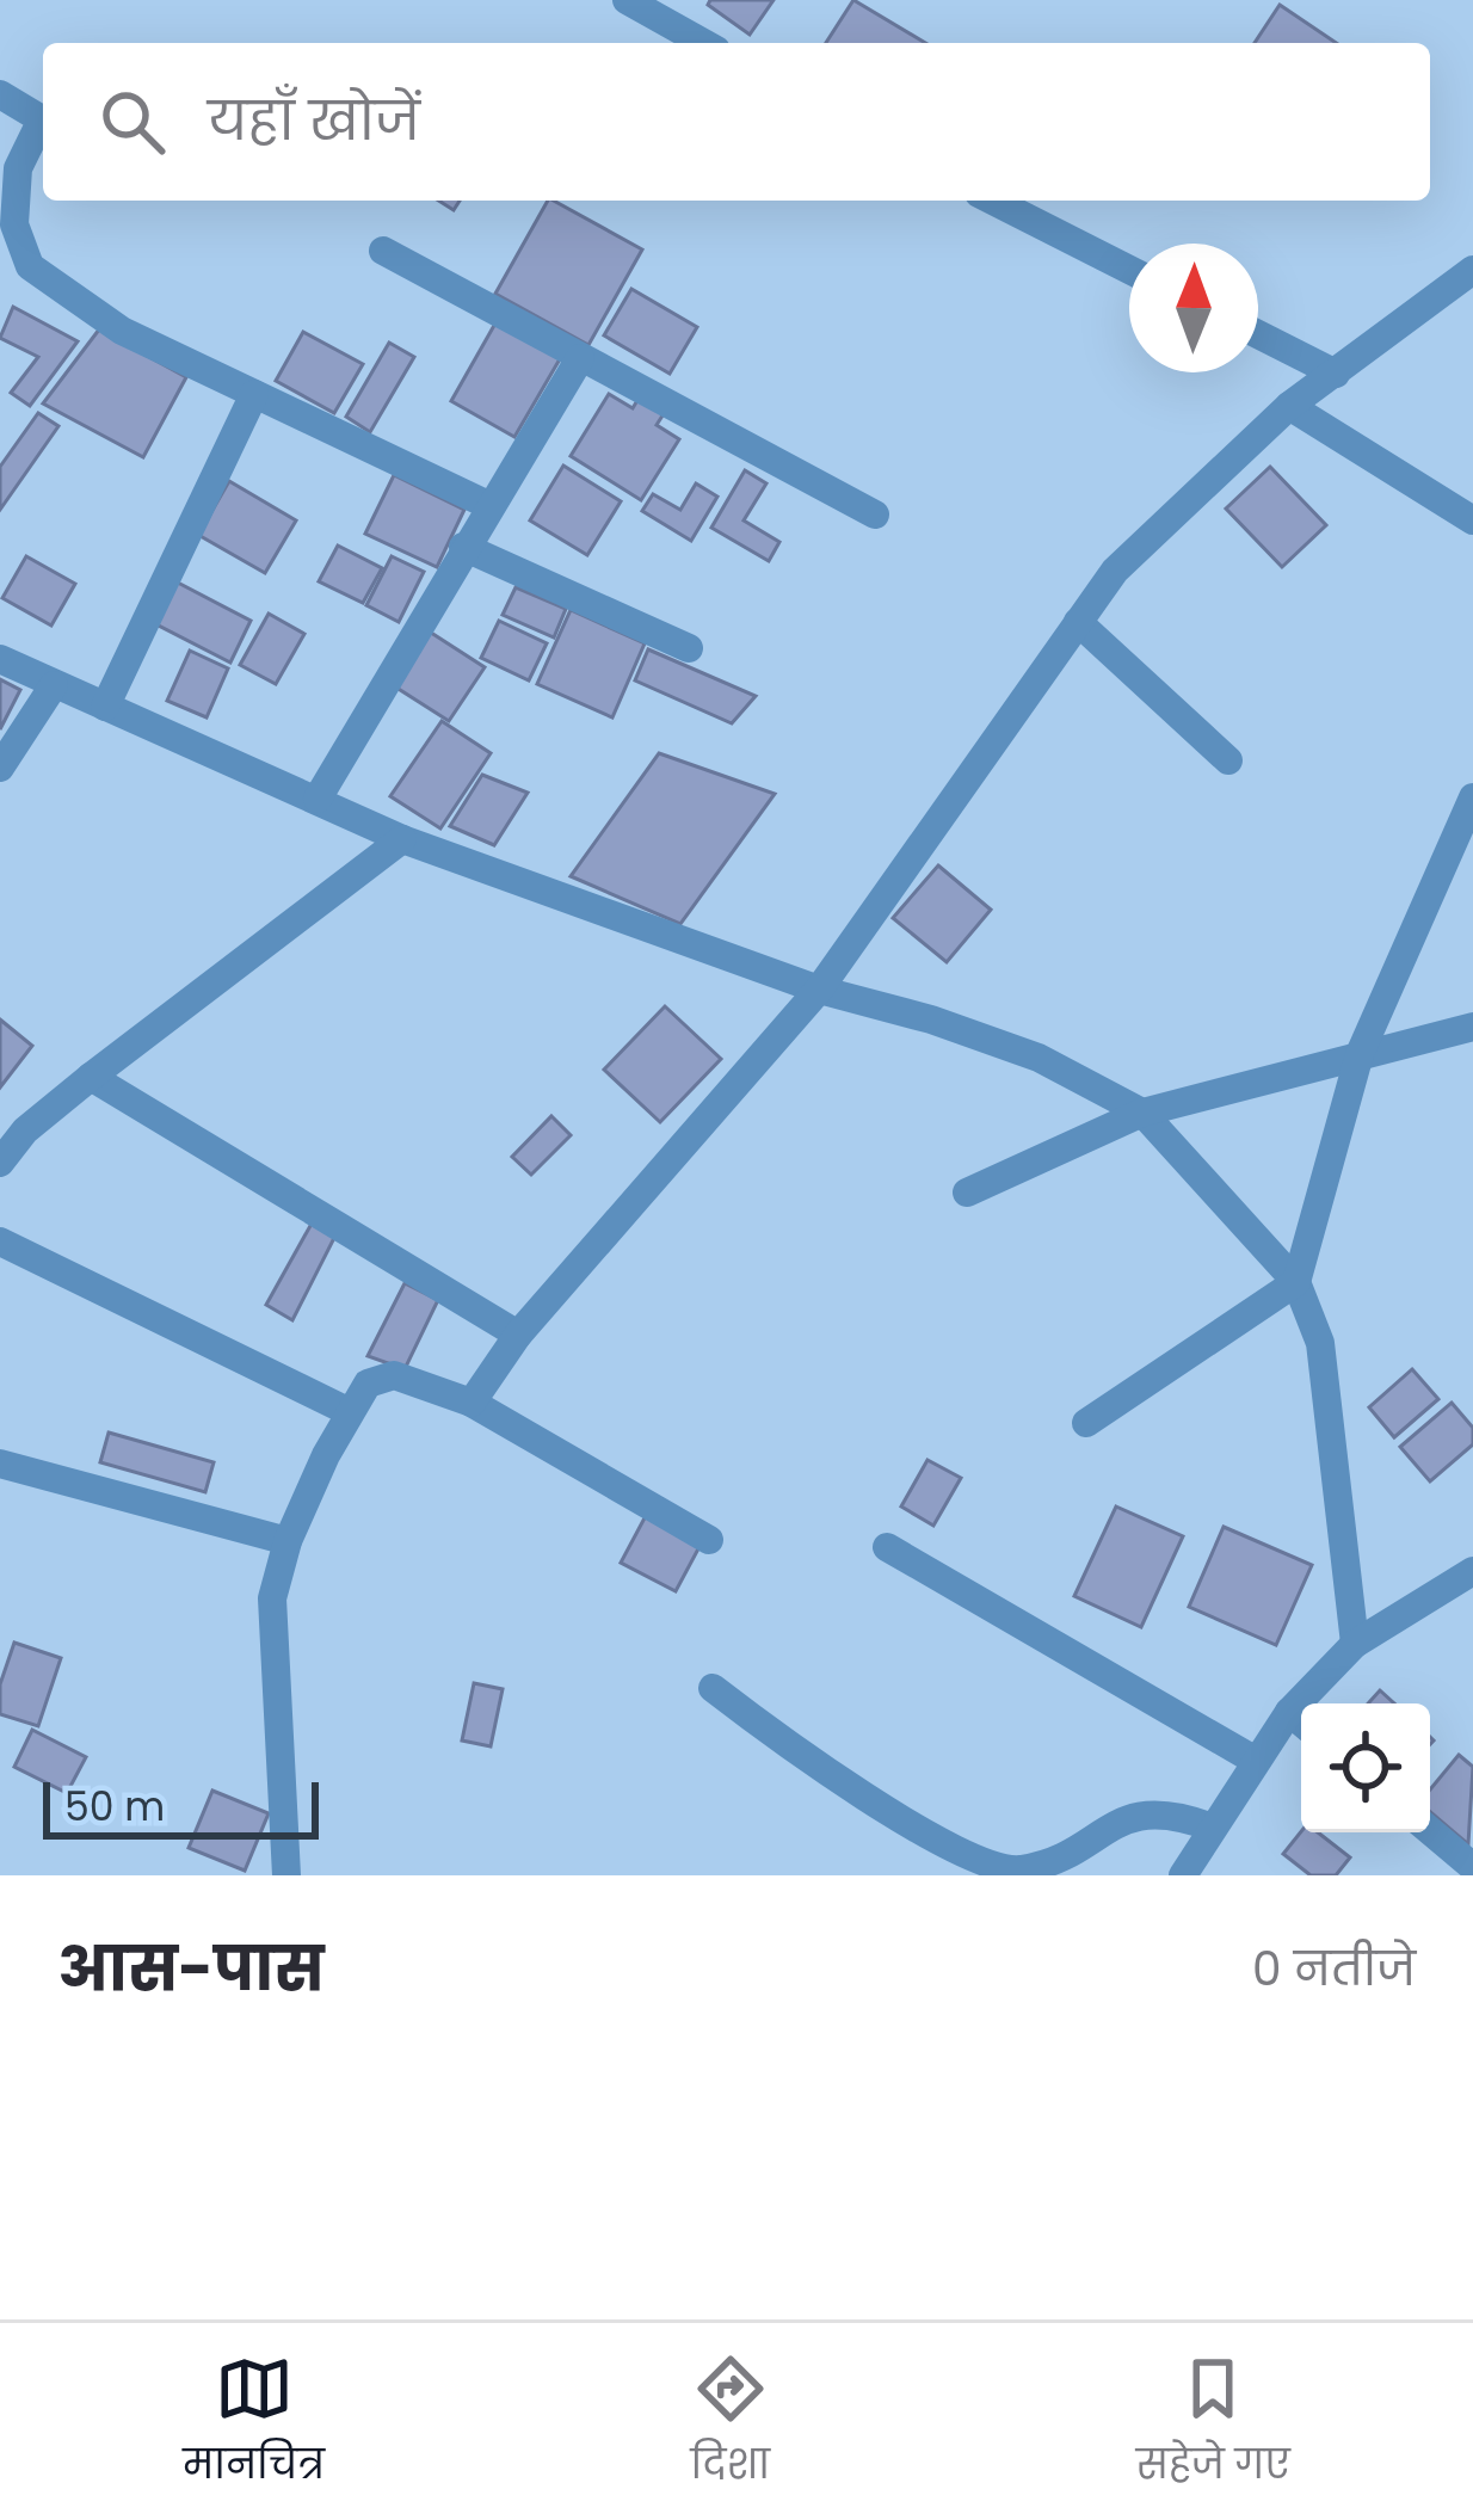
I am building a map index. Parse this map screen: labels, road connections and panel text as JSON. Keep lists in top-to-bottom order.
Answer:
{
  "scale_bar": "50 m",
  "north": "top",
  "page": {
    "search": "यहाँ खोजें",
    "scale": "50 m",
    "heading": ["आस-पास", "0 नतीजे"],
    "nav": ["मानचित्र", "दिशा", "सहेजे गए"]
  }
}
